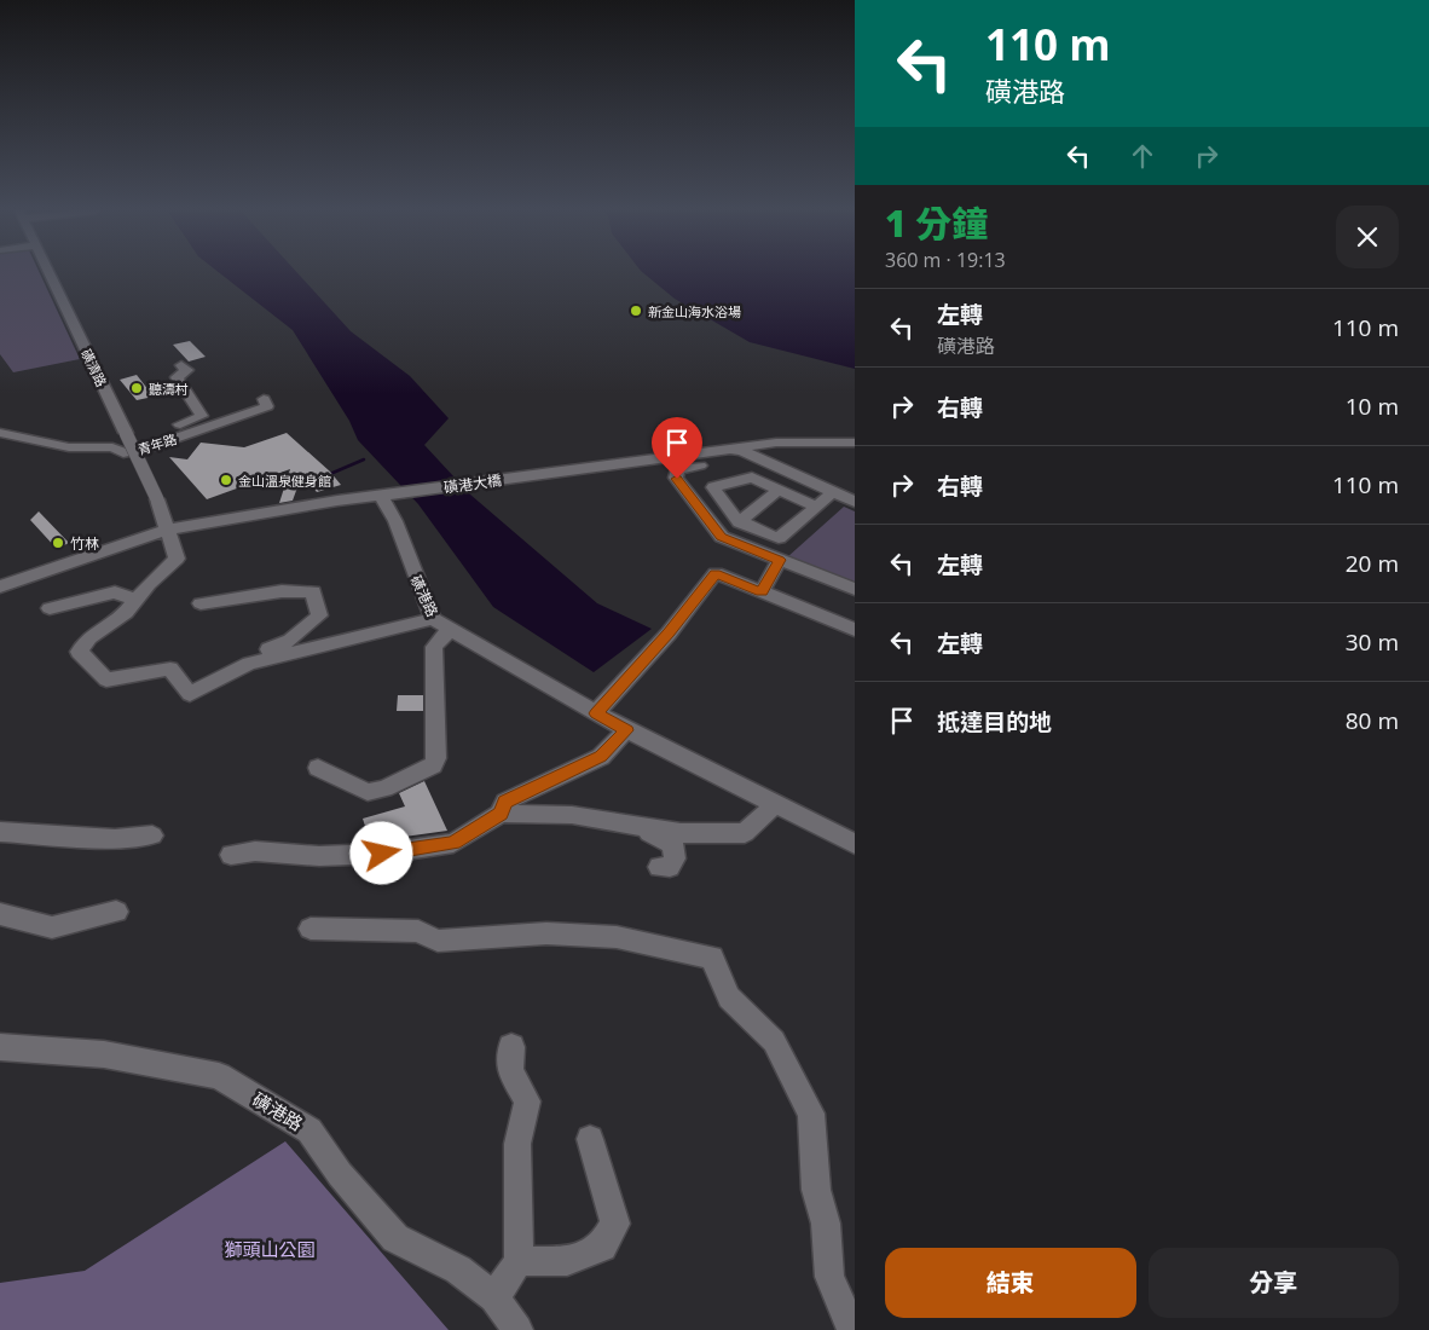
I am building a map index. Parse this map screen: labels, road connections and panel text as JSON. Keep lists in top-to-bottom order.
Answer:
{
  "streets": {
    "street": [
      "磺清路",
      "青年路",
      "磺港大橋",
      "磺港路"
    ]
  },
  "crossings": [
    ["磺港大橋", "磺港路"]
  ],
  "parks": ["獅頭山公園"],
  "places": [
    "新金山海水浴場",
    "聽濤村",
    "金山溫泉健身館",
    "竹林"
  ],
  "page": {
    "turn": ["110 m", "磺港路"],
    "heading": ["1 分鐘", "360 m · 19:13"],
    "list": [
      {
        "name": "左轉",
        "note": "磺港路",
        "value": "110 m"
      },
      {
        "name": "右轉",
        "value": "10 m"
      },
      {
        "name": "右轉",
        "value": "110 m"
      },
      {
        "name": "左轉",
        "value": "20 m"
      },
      {
        "name": "左轉",
        "value": "30 m"
      },
      {
        "name": "抵達目的地",
        "value": "80 m"
      }
    ],
    "buttons": ["結束", "分享"]
  }
}
